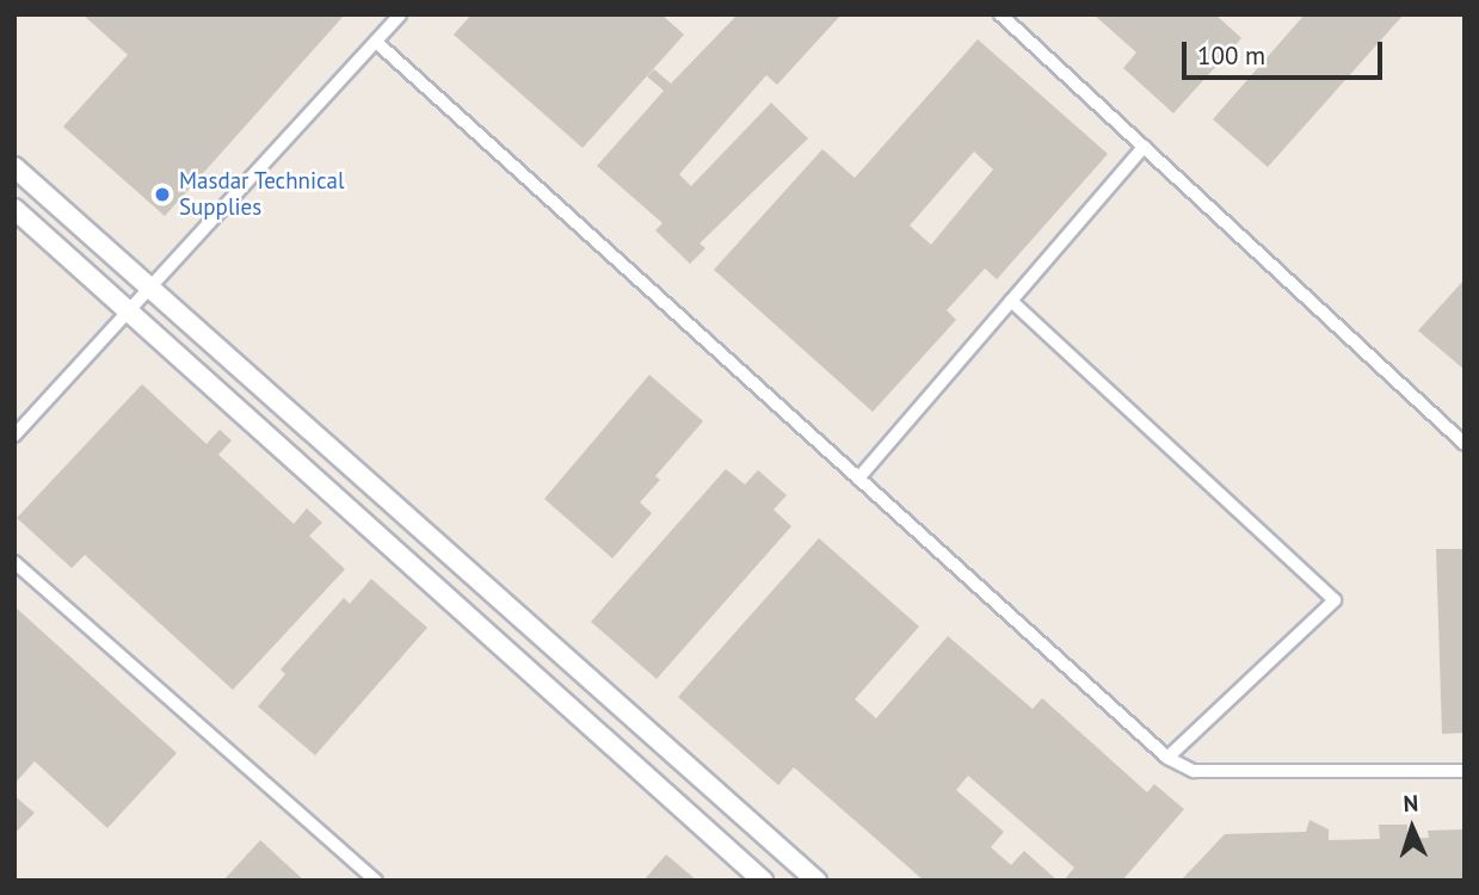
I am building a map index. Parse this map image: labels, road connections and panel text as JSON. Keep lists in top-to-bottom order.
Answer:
{
  "places": ["Masdar Technical Supplies"],
  "scale_bar": "100 m",
  "north": "top"
}
